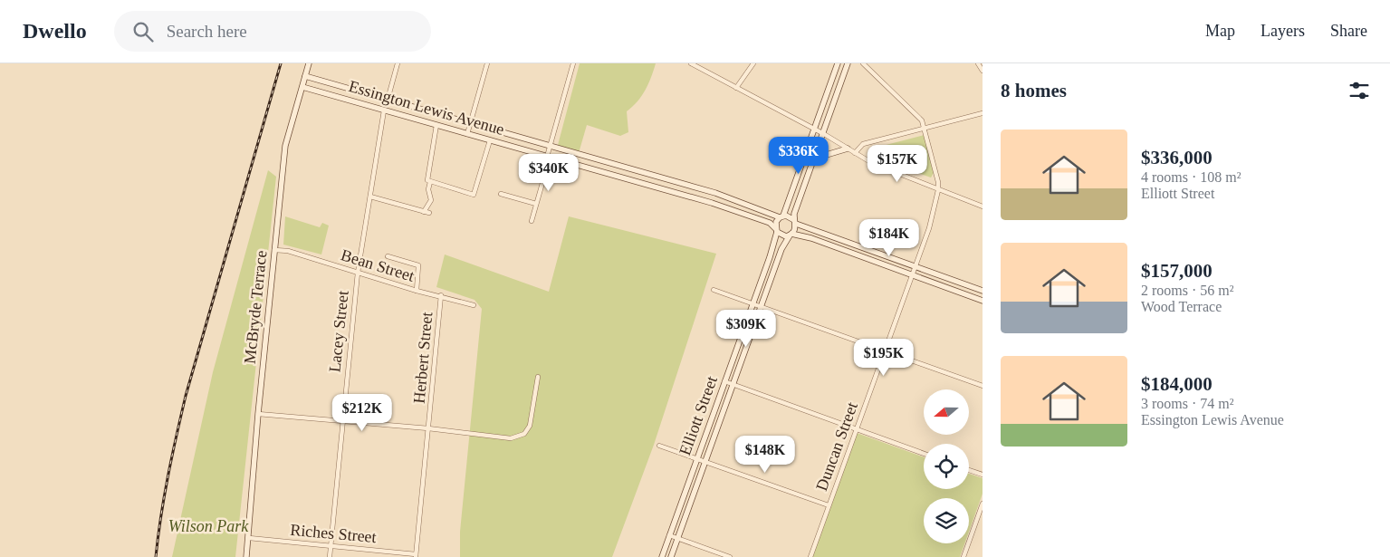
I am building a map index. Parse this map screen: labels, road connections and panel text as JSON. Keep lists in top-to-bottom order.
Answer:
{
  "streets": {
    "main road": ["Essington Lewis Avenue", "McBryde Terrace", "Elliott Street"],
    "street": [
      "Bean Street",
      "Lacey Street",
      "Herbert Street",
      "Duncan Street",
      "Riches Street"
    ]
  },
  "crossings": [
    ["Essington Lewis Avenue", "McBryde Terrace"],
    ["Essington Lewis Avenue", "Lacey Street"],
    ["Essington Lewis Avenue", "Elliott Street"],
    ["Bean Street", "McBryde Terrace"],
    ["Bean Street", "Lacey Street"],
    ["Bean Street", "Herbert Street"],
    ["McBryde Terrace", "Riches Street"],
    ["Lacey Street", "Riches Street"],
    ["Herbert Street", "Riches Street"]
  ],
  "parks": ["Wilson Park"],
  "north": "left",
  "page": {
    "header": "Dwello",
    "search": "Search here",
    "nav": ["Map", "Layers", "Share"],
    "heading": "8 homes",
    "list": [
      {
        "name": "$336,000",
        "note": "4 rooms · 108 m² · Elliott Street"
      },
      {
        "name": "$157,000",
        "note": "2 rooms · 56 m² · Wood Terrace"
      },
      {
        "name": "$184,000",
        "note": "3 rooms · 74 m² · Essington Lewis Avenue"
      }
    ],
    "price": [
      "$336K",
      "$157K",
      "$340K",
      "$184K",
      "$309K",
      "$195K",
      "$212K",
      "$148K"
    ]
  }
}
